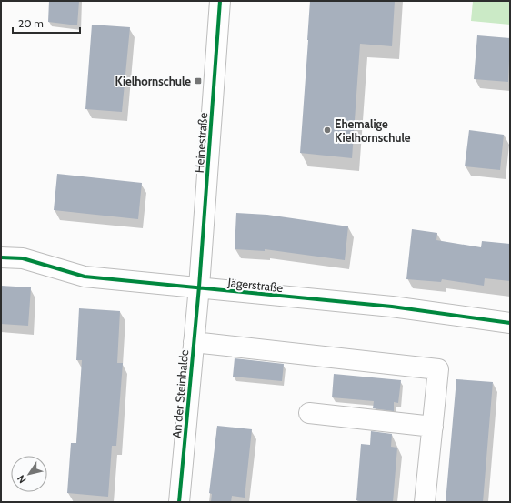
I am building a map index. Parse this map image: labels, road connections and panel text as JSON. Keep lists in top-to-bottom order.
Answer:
{
  "streets": {
    "street": ["Heinestraße", "Jägerstraße", "An der Steinhalde"]
  },
  "crossings": [
    ["Heinestraße", "Jägerstraße"],
    ["Heinestraße", "An der Steinhalde"],
    ["Jägerstraße", "An der Steinhalde"]
  ],
  "places": {
    "transit": ["Kielhornschule"],
    "other": ["Ehemalige Kielhornschule"]
  },
  "scale_bar": "20 m",
  "north": "bottom left"
}
